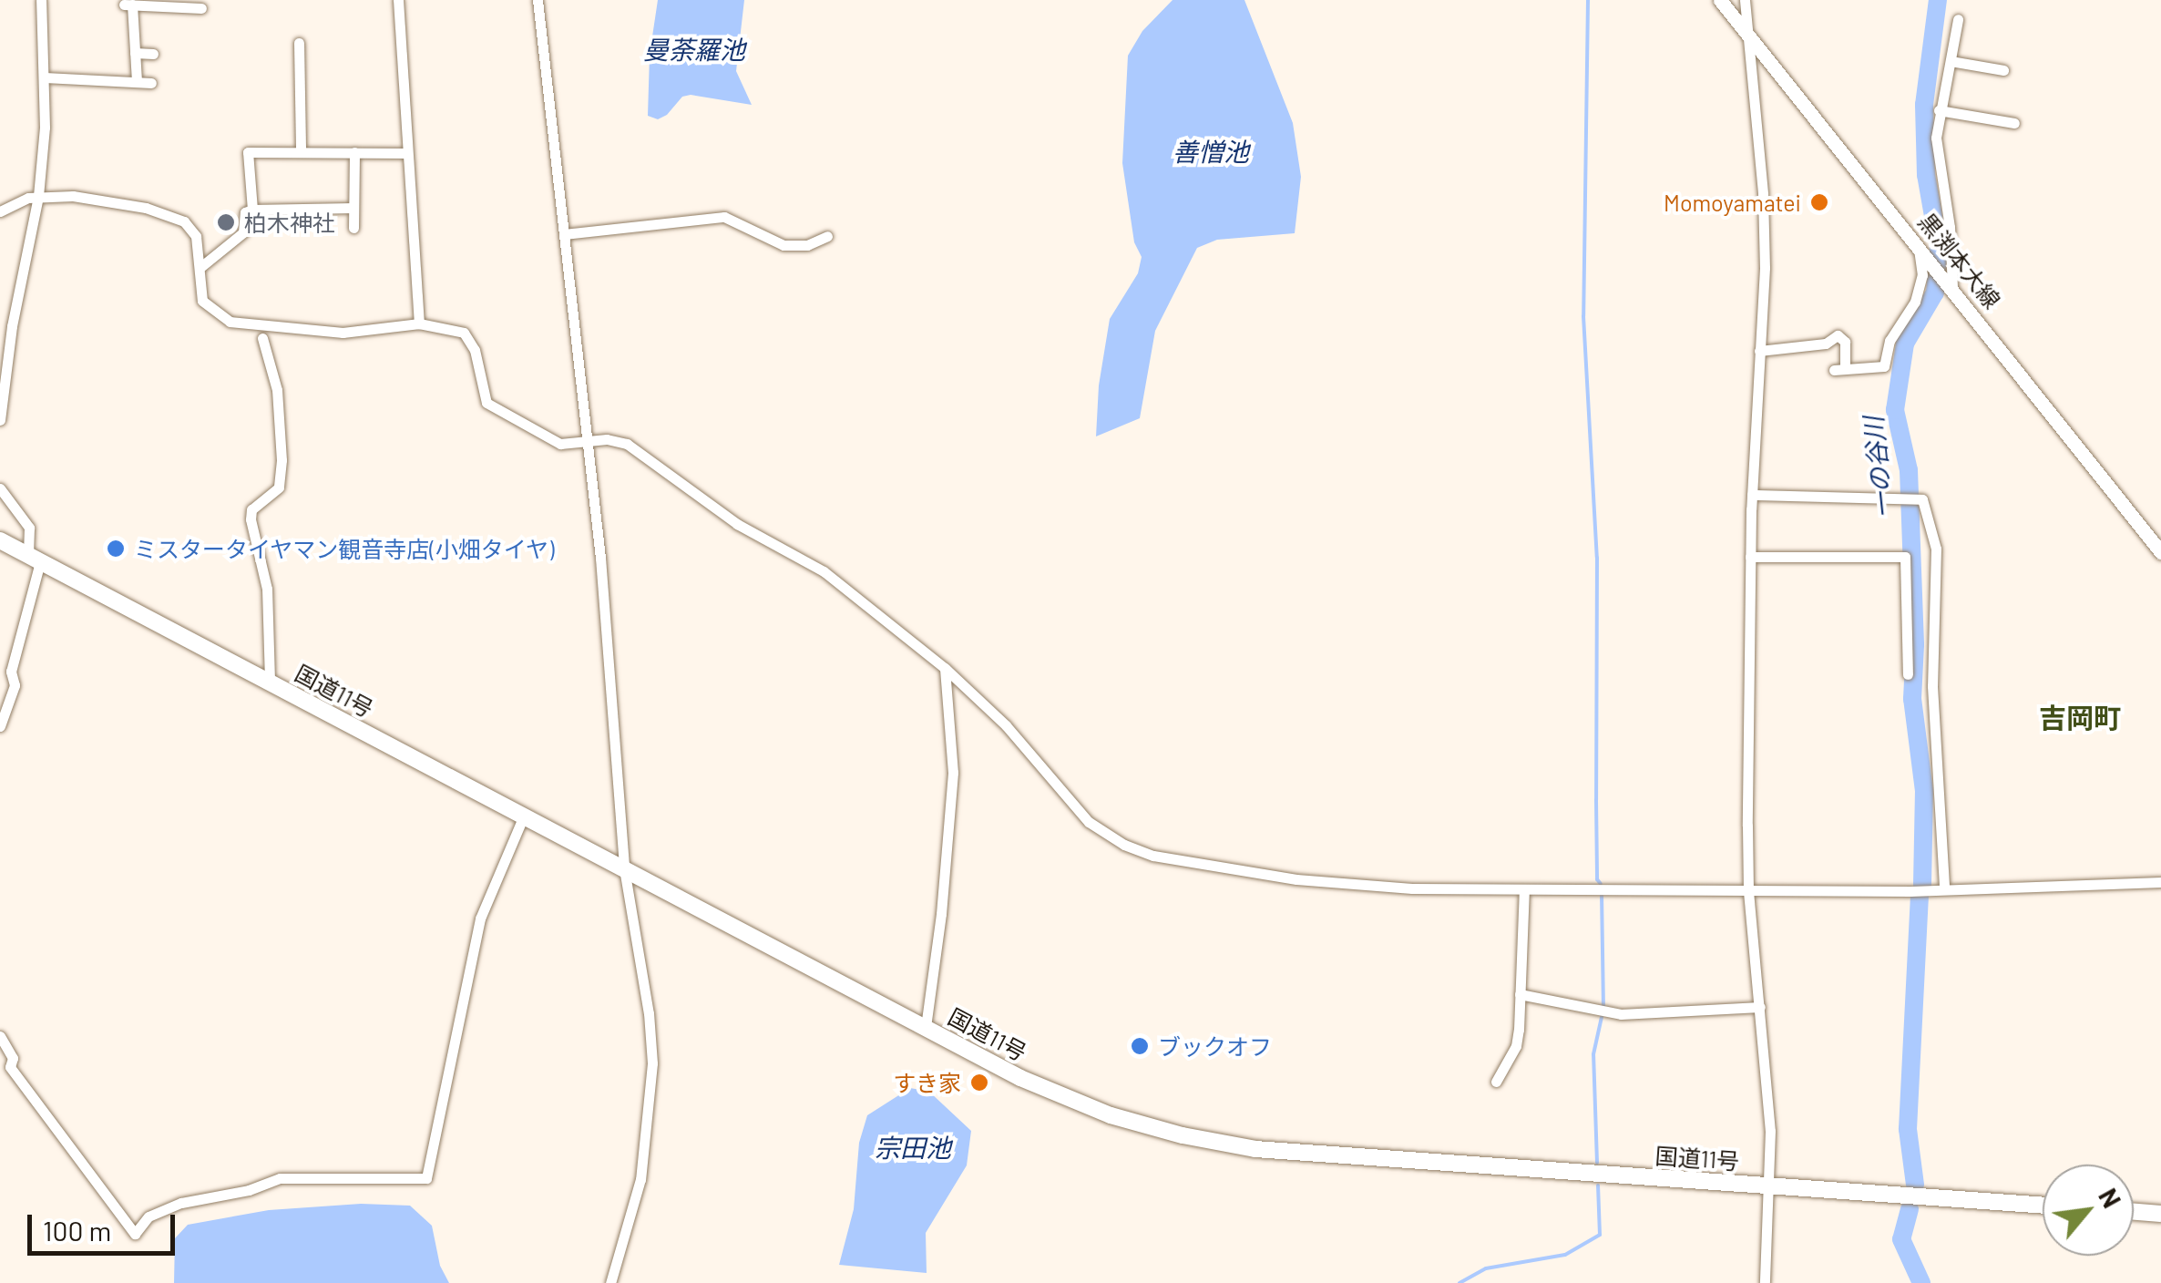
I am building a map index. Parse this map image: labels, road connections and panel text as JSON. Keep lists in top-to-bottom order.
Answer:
{
  "streets": {
    "highway": ["国道11号"],
    "main road": ["黒渕本大線"]
  },
  "districts": ["吉岡町"],
  "water": [
    "曼荼羅池",
    "善憎池",
    "一の谷川",
    "宗田池"
  ],
  "places": [
    "Momoyamatei",
    "柏木神社",
    "ミスタータイヤマン観音寺店(小畑タイヤ)",
    "ブックオフ",
    "すき家"
  ],
  "scale_bar": "100 m",
  "north": "top right"
}
